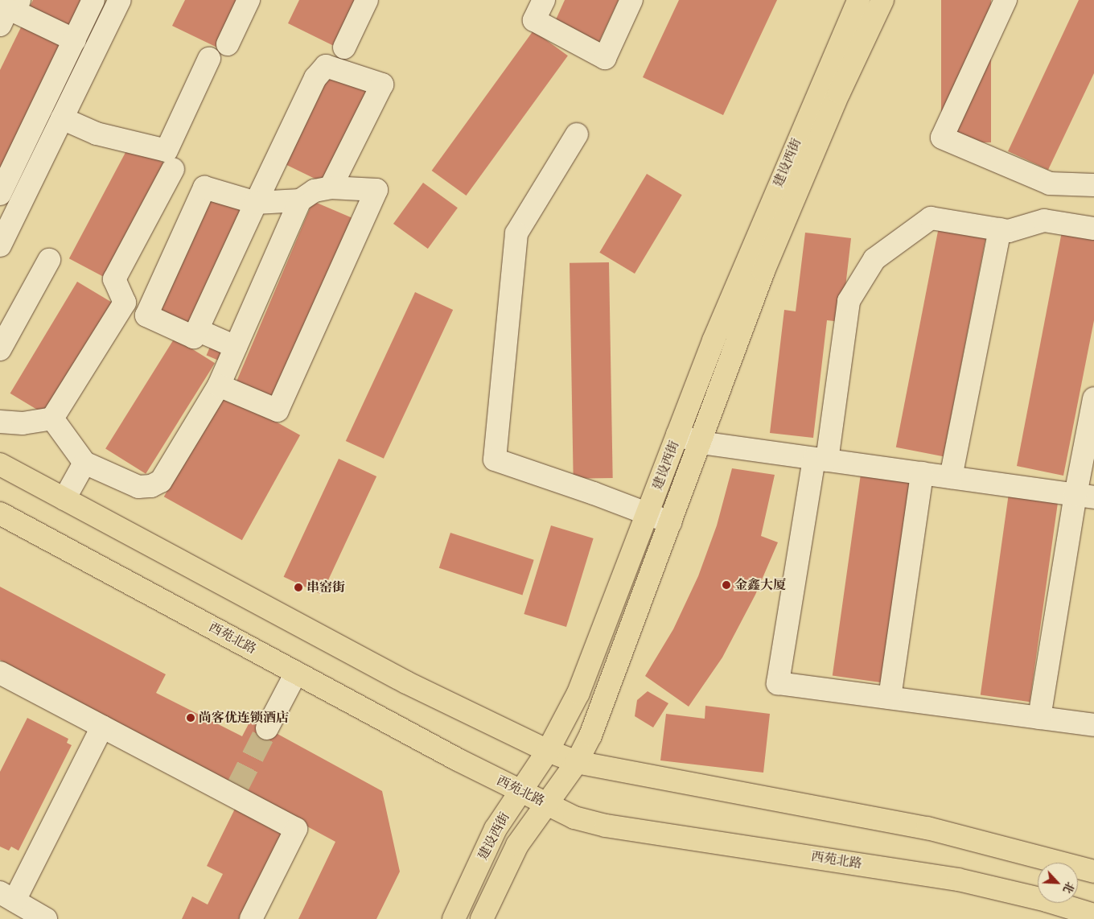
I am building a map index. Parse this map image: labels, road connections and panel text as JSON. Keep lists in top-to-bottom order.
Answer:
{
  "streets": {
    "main road": ["建设西街", "西苑北路"]
  },
  "crossings": [
    ["建设西街", "西苑北路"]
  ],
  "places": ["金鑫大厦", "串窑街", "尚客优连锁酒店"],
  "north": "bottom right"
}
